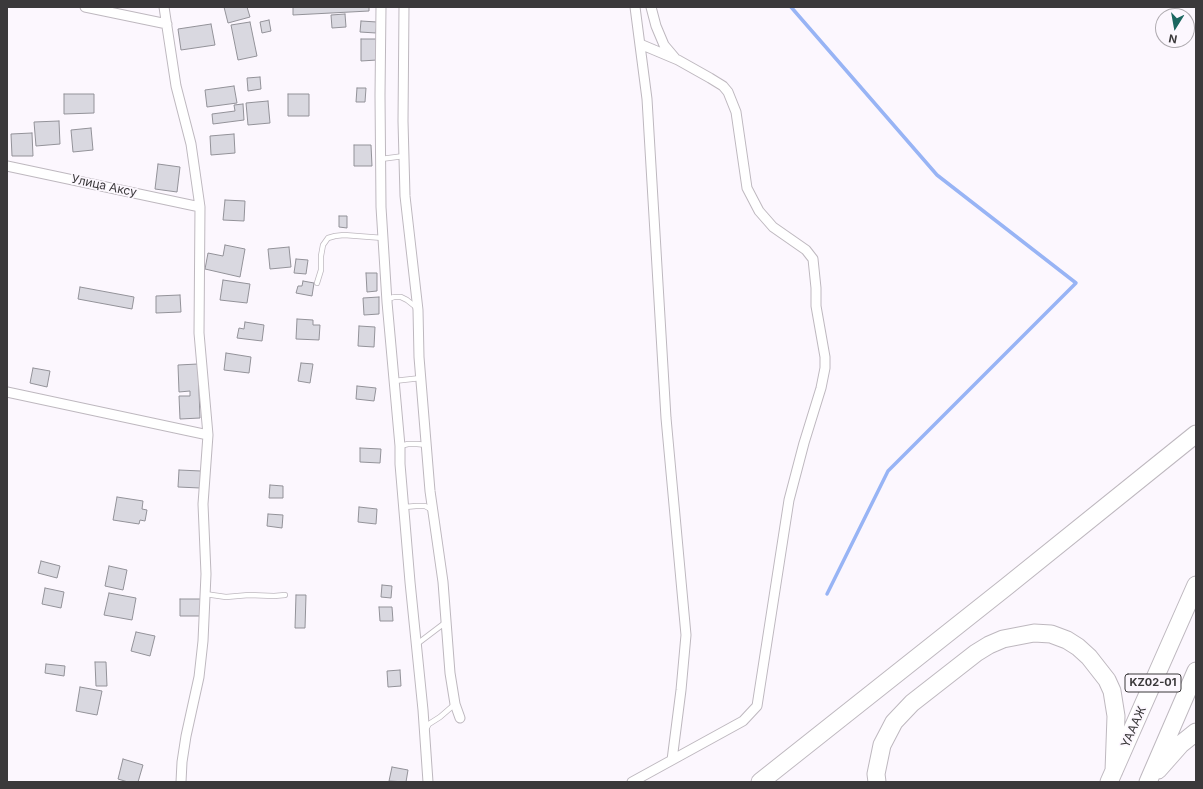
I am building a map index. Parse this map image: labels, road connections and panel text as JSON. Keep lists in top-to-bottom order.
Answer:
{
  "streets": {
    "highway": ["KZ02-01", "ҮАААЖ"],
    "street": ["Улица Аксу"]
  },
  "north": "bottom"
}
